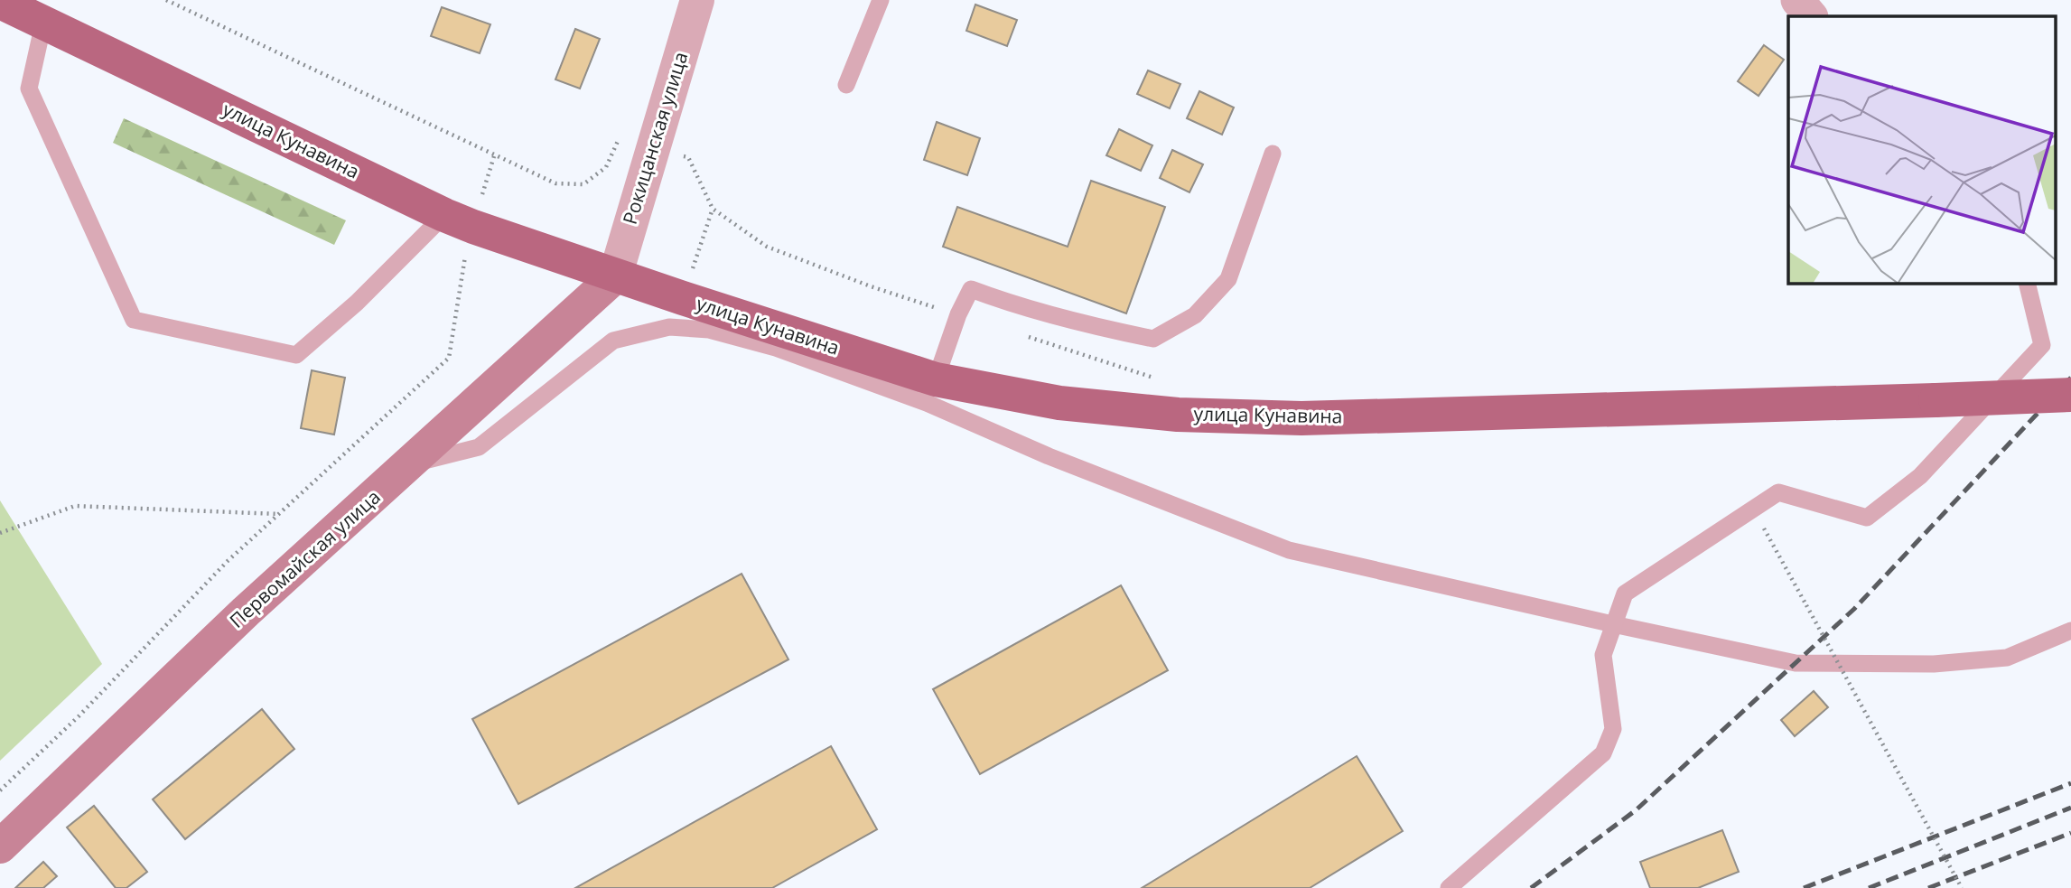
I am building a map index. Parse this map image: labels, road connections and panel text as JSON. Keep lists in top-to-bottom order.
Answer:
{
  "streets": {
    "main road": ["улица Кунавина", "Первомайская улица"],
    "street": ["Рокицанская улица"]
  },
  "crossings": [
    ["Рокицанская улица", "улица Кунавина"],
    ["Рокицанская улица", "Первомайская улица"],
    ["улица Кунавина", "Первомайская улица"]
  ]
}
